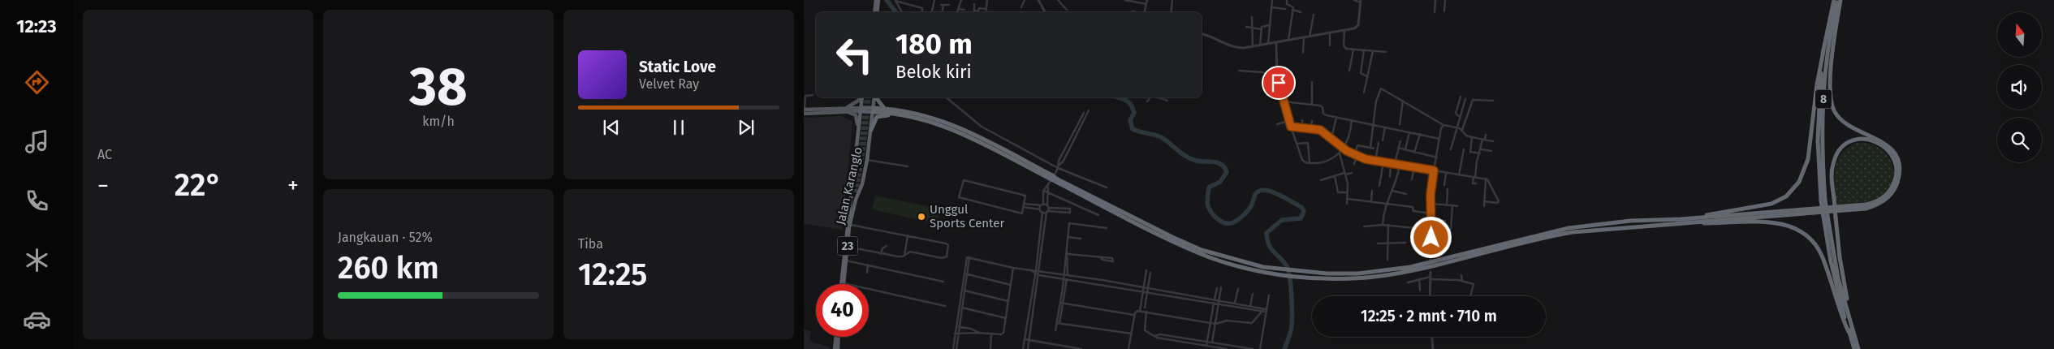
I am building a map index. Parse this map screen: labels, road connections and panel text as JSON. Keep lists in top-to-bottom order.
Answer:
{
  "streets": {
    "highway": ["8", "Jalan Karanglo", "23"]
  },
  "crossings": [
    ["Jalan Karanglo", "23"]
  ],
  "places": ["Unggul Sports Center"],
  "north": "top",
  "page": {
    "tabs": "12:23",
    "tile": [
      "AC",
      ["38", "km/h"],
      ["Jangkauan · 52%", "260 km"],
      ["Tiba", "12:25"]
    ],
    "turn": ["180 m", "Belok kiri"],
    "song": ["Static Love", "Velvet Ray"],
    "heat": ["−", "22°", "+"],
    "limit": "40",
    "trip": "12:25 · 2 mnt · 710 m"
  }
}
